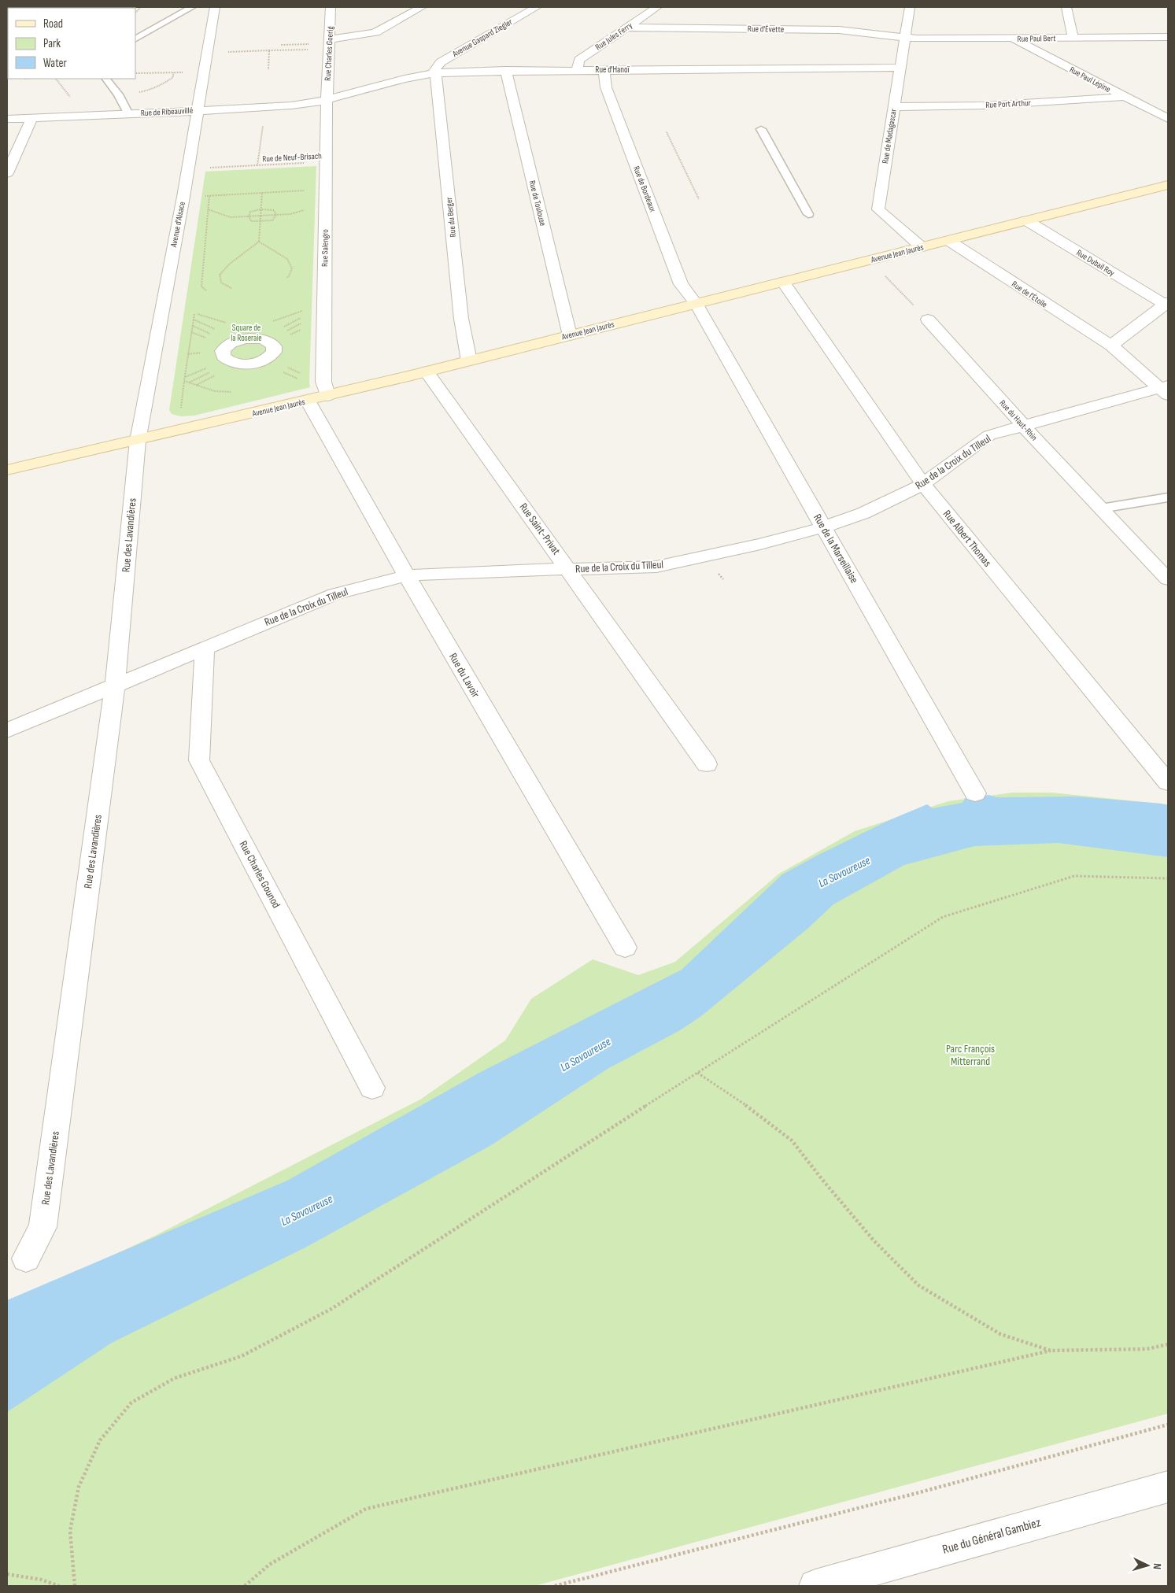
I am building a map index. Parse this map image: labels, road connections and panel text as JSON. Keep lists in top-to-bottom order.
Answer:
{
  "streets": {
    "main road": ["Avenue Jean Jaurès"],
    "street": [
      "Rue d'Évette",
      "Rue Jules Ferry",
      "Avenue Gaspard Ziegler",
      "Rue Paul Bert",
      "Rue Charles Goerig",
      "Rue d'Hanoï",
      "Rue Paul Lépine",
      "Rue Port Arthur",
      "Rue de Ribeauvillé",
      "Rue de Madagascar",
      "Rue de Bordeaux",
      "Rue de Toulouse",
      "Rue du Berger",
      "Avenue d'Alsace",
      "Rue Salengro",
      "Rue Dubail Roy",
      "Rue de l'Étoile",
      "Rue du Haut-Rhin",
      "Rue de la Croix du Tilleul",
      "Rue Saint-Privat",
      "Rue des Lavandières",
      "Rue Albert Thomas",
      "Rue de la Marseillaise",
      "Rue du Lavoir",
      "Rue Charles Gounod",
      "Rue du Général Gambiez"
    ],
    "path": ["Rue de Neuf-Brisach"]
  },
  "crossings": [
    ["Rue d'Évette", "Rue Jules Ferry"],
    ["Rue d'Évette", "Rue Paul Bert"],
    ["Rue d'Évette", "Rue de Madagascar"],
    ["Rue Jules Ferry", "Rue d'Hanoï"],
    ["Avenue Gaspard Ziegler", "Rue d'Hanoï"],
    ["Avenue Gaspard Ziegler", "Rue du Berger"],
    ["Rue Paul Bert", "Rue Paul Lépine"],
    ["Rue Paul Bert", "Rue de Madagascar"],
    ["Rue Charles Goerig", "Rue d'Hanoï"],
    ["Rue Charles Goerig", "Rue de Ribeauvillé"],
    ["Rue Charles Goerig", "Rue Salengro"],
    ["Rue d'Hanoï", "Rue de Ribeauvillé"],
    ["Rue d'Hanoï", "Rue de Madagascar"],
    ["Rue d'Hanoï", "Rue de Bordeaux"],
    ["Rue d'Hanoï", "Rue de Toulouse"],
    ["Rue d'Hanoï", "Rue du Berger"],
    ["Rue d'Hanoï", "Rue Salengro"],
    ["Rue Paul Lépine", "Rue Port Arthur"],
    ["Rue Port Arthur", "Rue de Madagascar"],
    ["Rue de Ribeauvillé", "Avenue d'Alsace"],
    ["Rue de Ribeauvillé", "Rue Salengro"],
    ["Rue de Madagascar", "Avenue Jean Jaurès"],
    ["Rue de Neuf-Brisach", "Avenue d'Alsace"],
    ["Rue de Neuf-Brisach", "Rue Salengro"],
    ["Rue de Bordeaux", "Avenue Jean Jaurès"],
    ["Rue de Bordeaux", "Rue de la Marseillaise"],
    ["Rue de Toulouse", "Avenue Jean Jaurès"],
    ["Rue du Berger", "Avenue Jean Jaurès"],
    ["Avenue d'Alsace", "Avenue Jean Jaurès"],
    ["Avenue d'Alsace", "Rue des Lavandières"],
    ["Rue Salengro", "Avenue Jean Jaurès"],
    ["Avenue Jean Jaurès", "Rue Dubail Roy"],
    ["Avenue Jean Jaurès", "Rue de l'Étoile"],
    ["Avenue Jean Jaurès", "Rue Saint-Privat"],
    ["Avenue Jean Jaurès", "Rue des Lavandières"],
    ["Avenue Jean Jaurès", "Rue Albert Thomas"],
    ["Avenue Jean Jaurès", "Rue de la Marseillaise"],
    ["Avenue Jean Jaurès", "Rue du Lavoir"],
    ["Rue de l'Étoile", "Rue de la Croix du Tilleul"],
    ["Rue du Haut-Rhin", "Rue de la Croix du Tilleul"],
    ["Rue de la Croix du Tilleul", "Rue Saint-Privat"],
    ["Rue de la Croix du Tilleul", "Rue des Lavandières"],
    ["Rue de la Croix du Tilleul", "Rue Albert Thomas"],
    ["Rue de la Croix du Tilleul", "Rue de la Marseillaise"],
    ["Rue de la Croix du Tilleul", "Rue du Lavoir"],
    ["Rue de la Croix du Tilleul", "Rue Charles Gounod"]
  ],
  "water": ["La Savoureuse"],
  "parks": ["Square de la Roseraie", "Parc François Mitterrand"],
  "legend": ["Road", "Park", "Water"],
  "north": "right"
}
